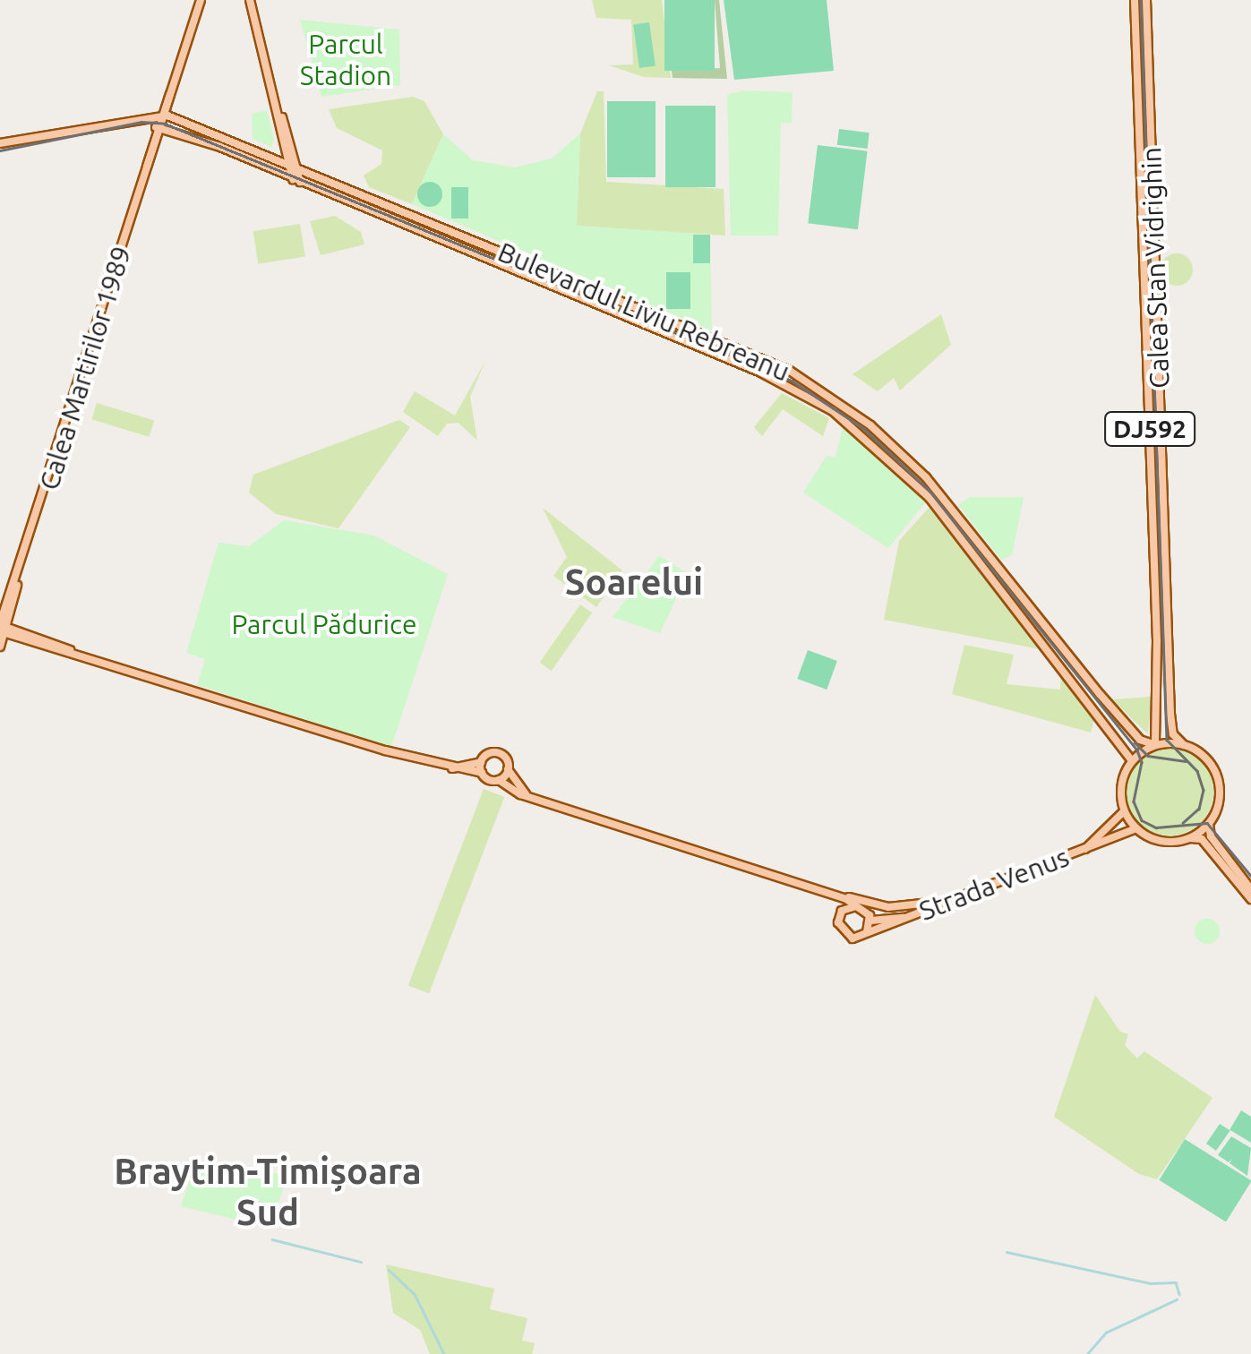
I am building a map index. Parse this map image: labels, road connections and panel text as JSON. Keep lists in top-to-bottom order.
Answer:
{
  "streets": {
    "main road": [
      "Calea Stan Vidrighin",
      "Bulevardul Liviu Rebreanu",
      "Calea Martirilor 1989",
      "DJ592",
      "Strada Venus"
    ]
  },
  "crossings": [
    ["Calea Stan Vidrighin", "Bulevardul Liviu Rebreanu"],
    ["Calea Stan Vidrighin", "DJ592"],
    ["Calea Stan Vidrighin", "Strada Venus"],
    ["Bulevardul Liviu Rebreanu", "Calea Martirilor 1989"],
    ["Bulevardul Liviu Rebreanu", "DJ592"],
    ["Bulevardul Liviu Rebreanu", "Strada Venus"],
    ["DJ592", "Strada Venus"]
  ],
  "districts": ["Soarelui", "Braytim-Timișoara Sud"],
  "parks": ["Parcul Stadion", "Parcul Pădurice"]
}
